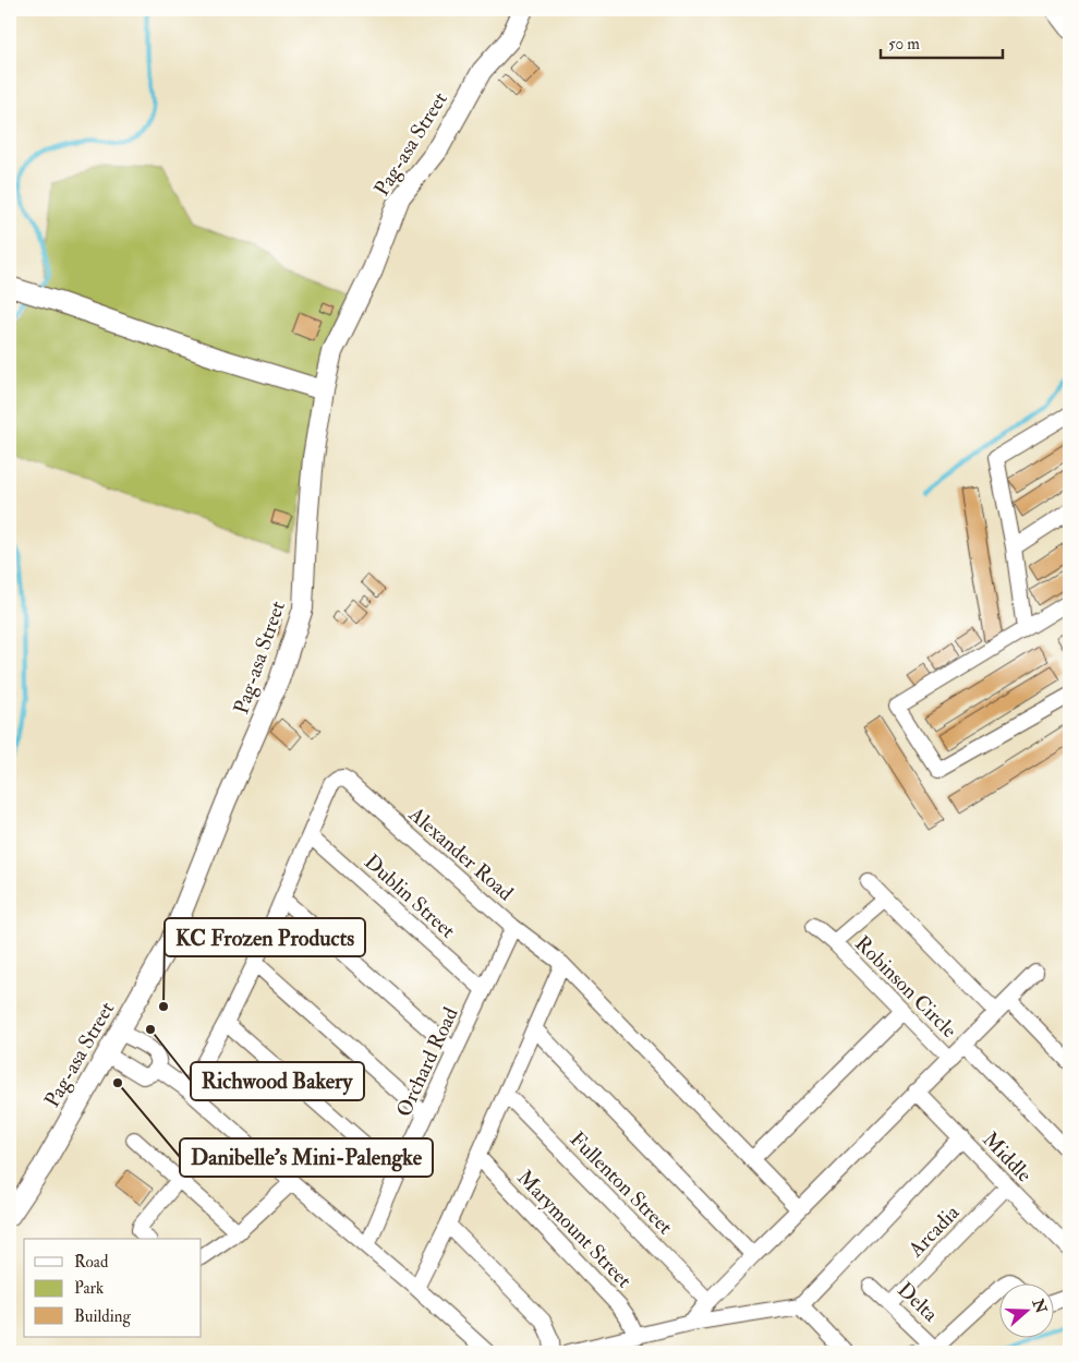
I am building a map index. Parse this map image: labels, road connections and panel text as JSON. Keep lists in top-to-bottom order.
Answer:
{
  "streets": {
    "street": [
      "Pag-asa Street",
      "Alexander Road",
      "Dublin Street",
      "Robinson Circle",
      "Orchard Road",
      "Middle",
      "Fullenton Street",
      "Marymount Street",
      "Arcadia",
      "Delta"
    ]
  },
  "crossings": [
    ["Alexander Road", "Dublin Street"],
    ["Alexander Road", "Orchard Road"],
    ["Dublin Street", "Orchard Road"],
    ["Middle", "Arcadia"],
    ["Arcadia", "Delta"]
  ],
  "places": ["KC Frozen Products", "Richwood Bakery", "Danibelle's Mini-Palengke"],
  "legend": ["Road", "Park", "Building"],
  "scale_bar": "50 m",
  "north": "right"
}
